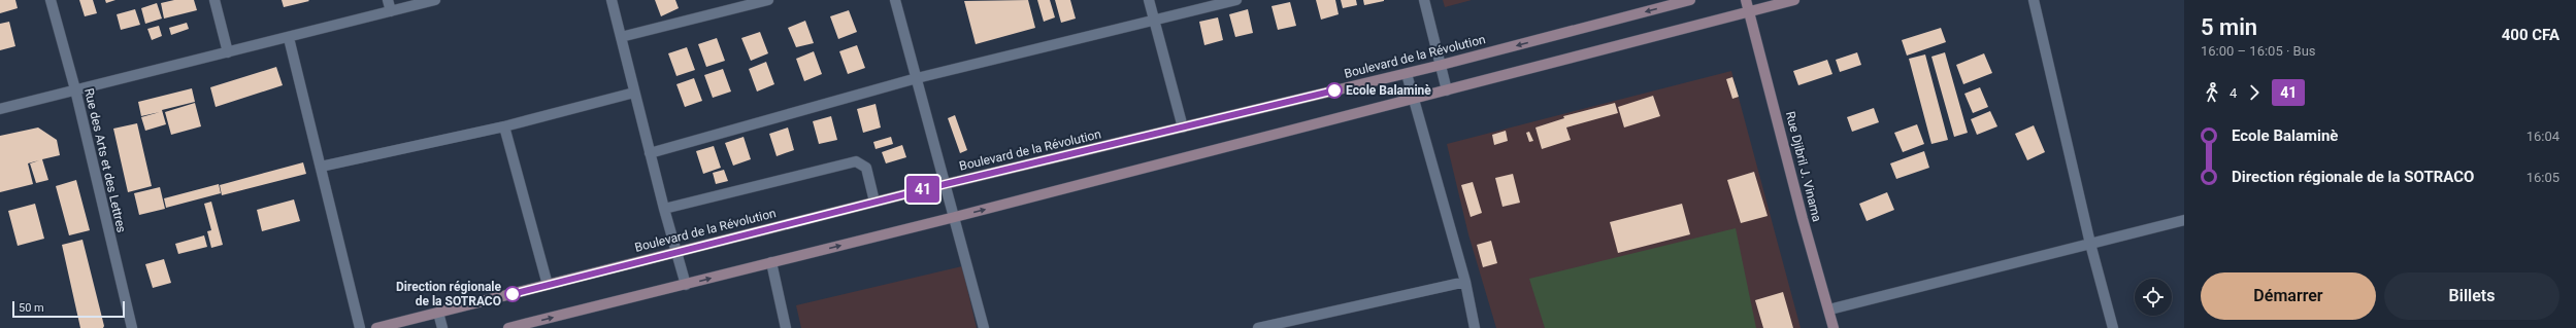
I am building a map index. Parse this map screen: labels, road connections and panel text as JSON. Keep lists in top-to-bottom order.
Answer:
{
  "streets": {
    "main road": ["Boulevard de la Révolution", "Rue Djibril J. Vinama"],
    "street": ["Rue des Arts et des Lettres"]
  },
  "places": ["Ecole Balaminè", "Direction régionale de la SOTRACO"],
  "lines": ["bus line 41"],
  "scale_bar": "50 m",
  "page": {
    "on_map": "41",
    "heading": ["5 min", "16:00 – 16:05 · Bus", "400 CFA"],
    "legs": ["4", "41"],
    "list": [
      {
        "name": "Ecole Balaminè",
        "value": "16:04"
      },
      {
        "name": "Direction régionale de la SOTRACO",
        "value": "16:05"
      }
    ],
    "buttons": ["Démarrer", "Billets"],
    "scale": "50 m"
  }
}
